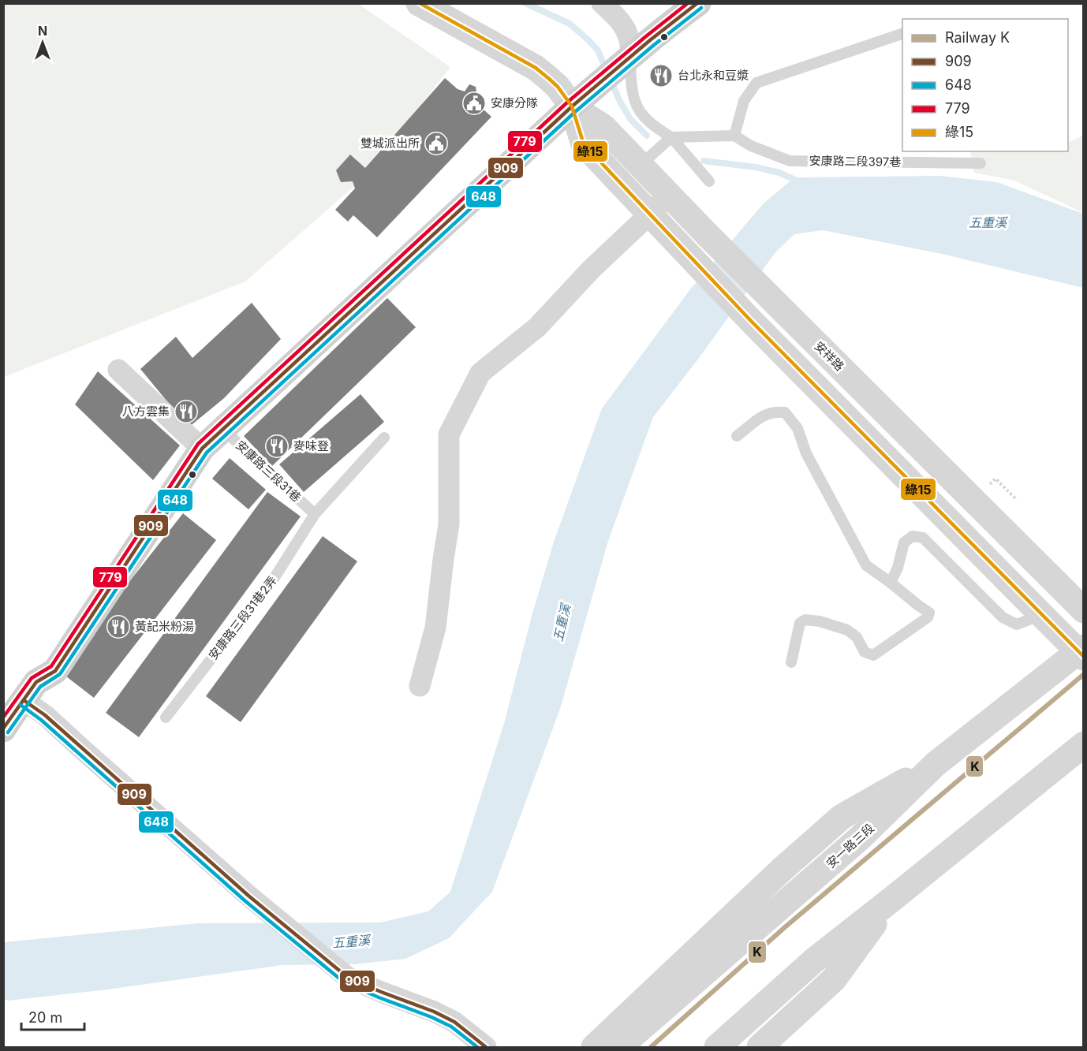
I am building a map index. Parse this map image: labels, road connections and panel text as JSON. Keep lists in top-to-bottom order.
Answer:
{
  "streets": {
    "street": ["安祥路", "安一路三段"],
    "lane": ["安康路二段397巷", "安康路三段31巷", "安康路三段31巷2弄"]
  },
  "crossings": [
    ["安祥路", "安一路三段"],
    ["安康路三段31巷", "安康路三段31巷2弄"]
  ],
  "water": ["五重溪"],
  "places": {
    "restaurant": [
      "台北永和豆漿",
      "八方雲集",
      "麥味登",
      "黃記米粉湯"
    ],
    "public building": ["安康分隊", "雙城派出所"]
  },
  "lines": [
    "transit line 909",
    "transit line 779",
    "transit line 綠15",
    "transit line 648",
    "rail line K"
  ],
  "legend": [
    "Railway K",
    "909",
    "648",
    "779",
    "綠15"
  ],
  "scale_bar": "20 m",
  "north": "top"
}
